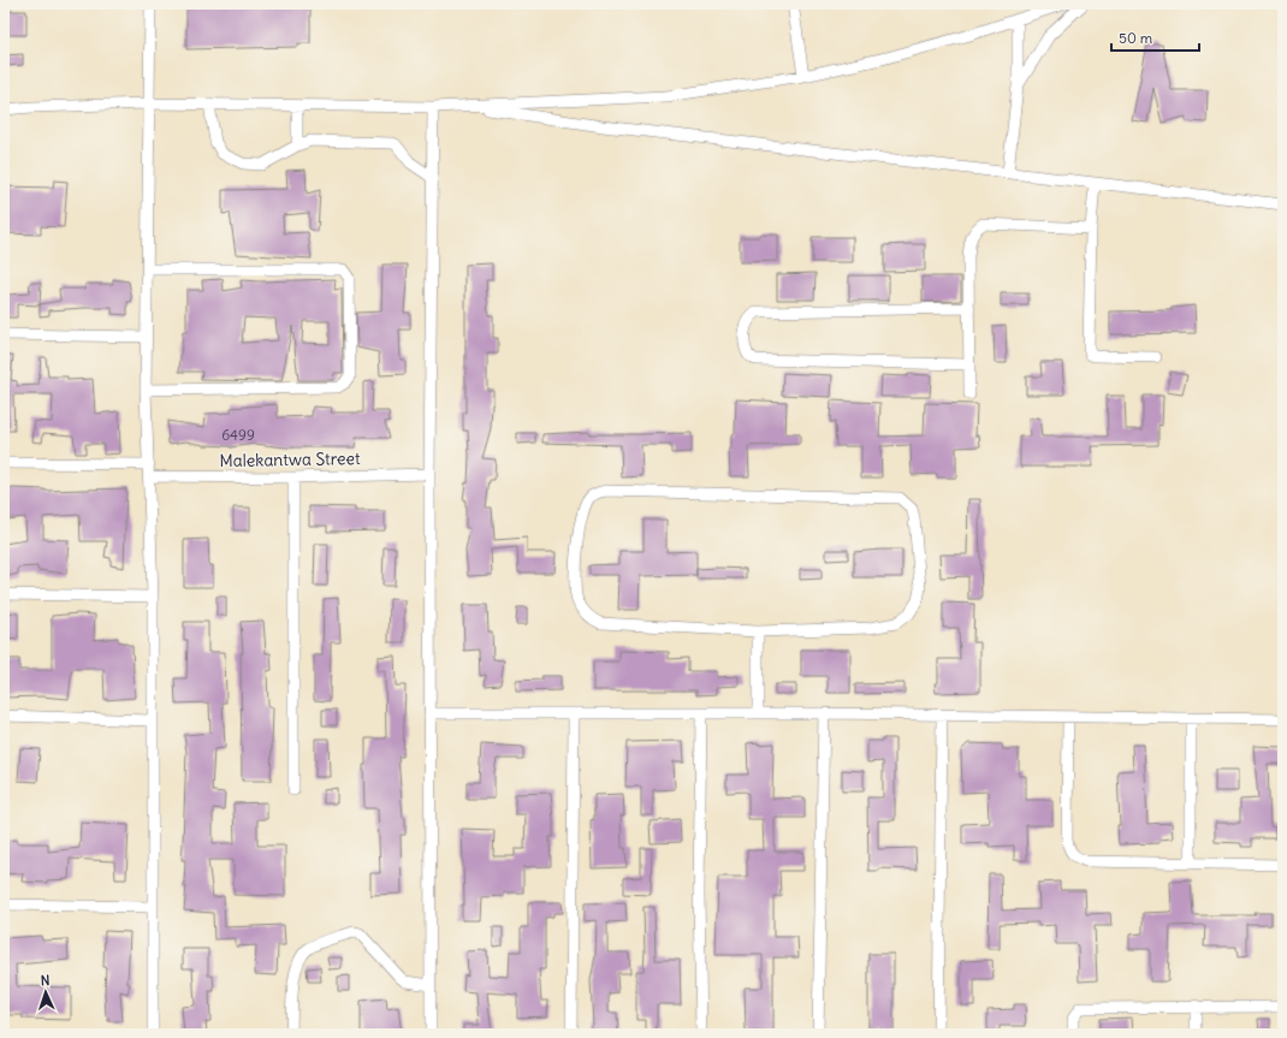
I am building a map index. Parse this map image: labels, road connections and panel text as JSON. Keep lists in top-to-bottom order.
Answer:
{
  "streets": {
    "street": ["Malekantwa Street"]
  },
  "house_numbers": ["6499"],
  "scale_bar": "50 m",
  "north": "top"
}
